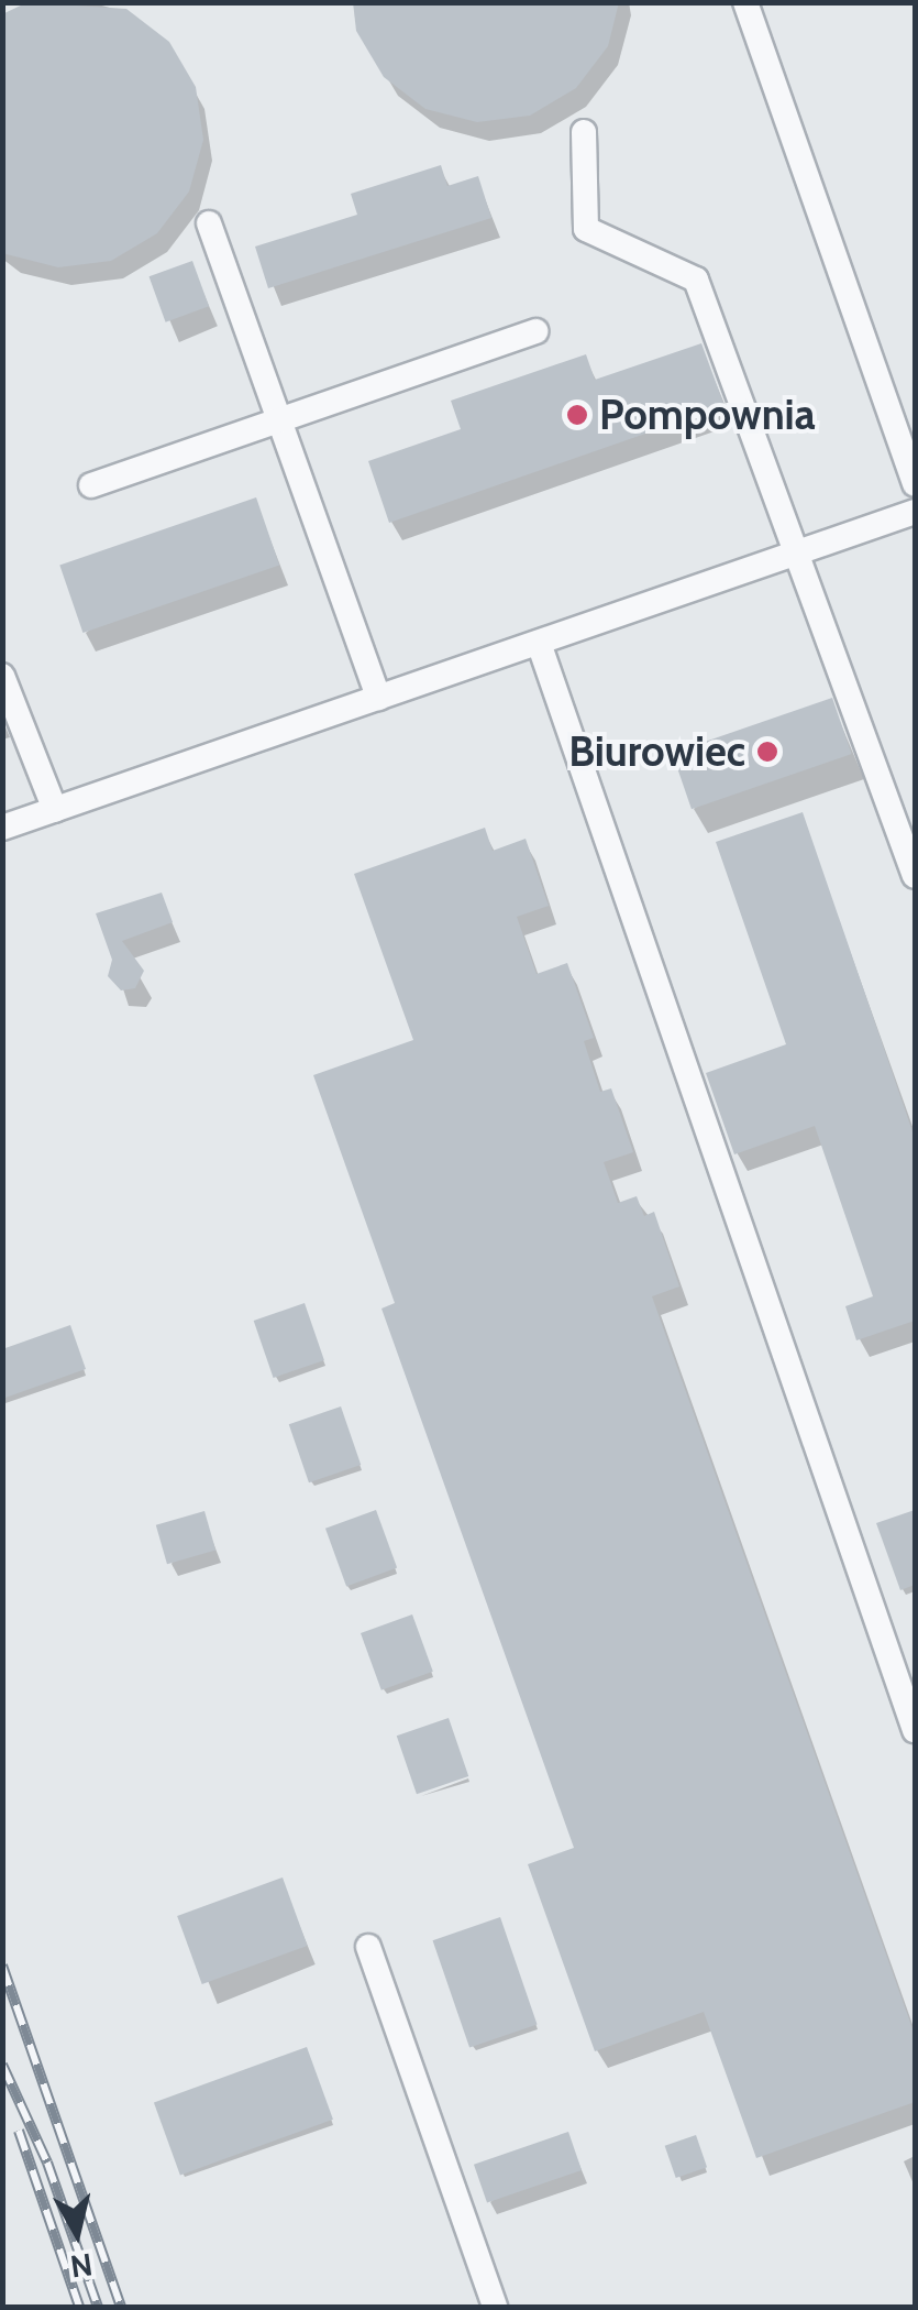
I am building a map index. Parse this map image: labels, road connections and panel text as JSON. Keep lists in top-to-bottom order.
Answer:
{
  "places": ["Pompownia", "Biurowiec"],
  "north": "bottom"
}
